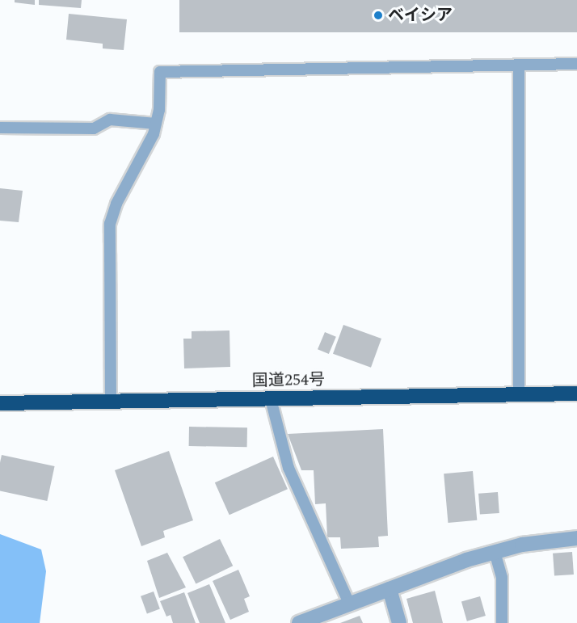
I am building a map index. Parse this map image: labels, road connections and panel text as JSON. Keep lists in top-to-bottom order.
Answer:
{
  "streets": {
    "highway": ["国道254号"]
  },
  "places": ["ベイシア"]
}
